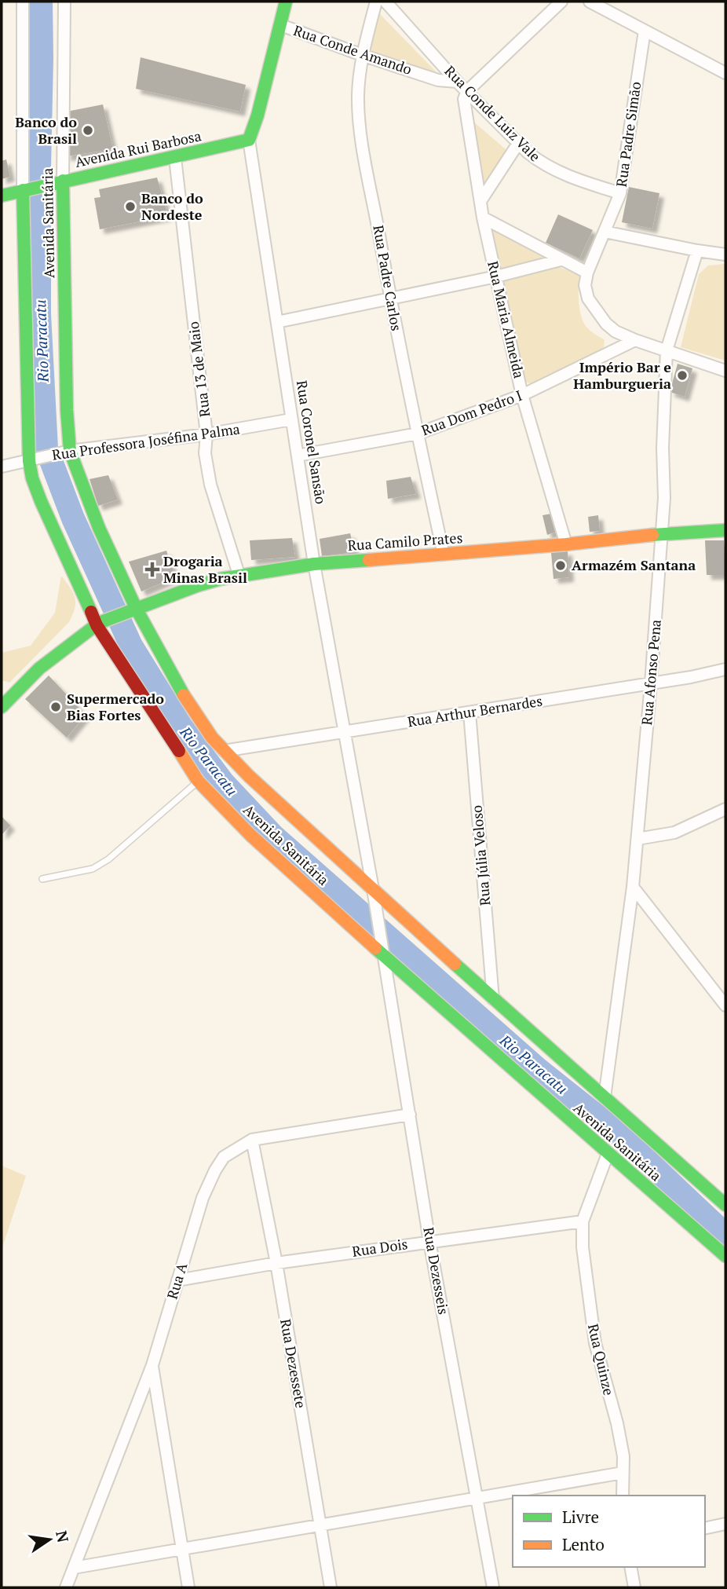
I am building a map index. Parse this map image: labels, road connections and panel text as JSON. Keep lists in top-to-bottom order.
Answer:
{
  "streets": {
    "street": [
      "Rua Conde Amando",
      "Rua Conde Luiz Vale",
      "Rua Padre Simão",
      "Avenida Rui Barbosa",
      "Avenida Sanitária",
      "Rua Padre Carlos",
      "Rua Maria Almeida",
      "Rua 13 de Maio",
      "Rua Dom Pedro I",
      "Rua Professora Joséfina Palma",
      "Rua Coronel Sansão",
      "Rua Camilo Prates",
      "Rua Afonso Pena",
      "Rua Arthur Bernardes",
      "Rua Júlia Veloso",
      "Rua Dois",
      "Rua Dezesseis",
      "Rua A",
      "Rua Quinze",
      "Rua Dezessete"
    ]
  },
  "crossings": [
    ["Rua Conde Amando", "Rua Conde Luiz Vale"],
    ["Rua Conde Amando", "Rua Padre Carlos"],
    ["Rua Conde Amando", "Rua Coronel Sansão"],
    ["Rua Conde Luiz Vale", "Rua Padre Simão"],
    ["Rua Conde Luiz Vale", "Rua Maria Almeida"],
    ["Rua Padre Simão", "Rua Dom Pedro I"],
    ["Rua Padre Simão", "Rua Afonso Pena"],
    ["Avenida Rui Barbosa", "Avenida Sanitária"],
    ["Avenida Rui Barbosa", "Rua 13 de Maio"],
    ["Avenida Rui Barbosa", "Rua Coronel Sansão"],
    ["Avenida Sanitária", "Rua Professora Joséfina Palma"],
    ["Avenida Sanitária", "Rua Coronel Sansão"],
    ["Avenida Sanitária", "Rua Camilo Prates"],
    ["Avenida Sanitária", "Rua Afonso Pena"],
    ["Avenida Sanitária", "Rua Arthur Bernardes"],
    ["Avenida Sanitária", "Rua Júlia Veloso"],
    ["Avenida Sanitária", "Rua Dezesseis"],
    ["Rua Padre Carlos", "Rua Dom Pedro I"],
    ["Rua Padre Carlos", "Rua Camilo Prates"],
    ["Rua Maria Almeida", "Rua Dom Pedro I"],
    ["Rua Maria Almeida", "Rua Camilo Prates"],
    ["Rua 13 de Maio", "Rua Professora Joséfina Palma"],
    ["Rua 13 de Maio", "Rua Camilo Prates"],
    ["Rua Dom Pedro I", "Rua Coronel Sansão"],
    ["Rua Professora Joséfina Palma", "Rua Coronel Sansão"],
    ["Rua Coronel Sansão", "Rua Camilo Prates"],
    ["Rua Coronel Sansão", "Rua Arthur Bernardes"],
    ["Rua Coronel Sansão", "Rua Dezesseis"],
    ["Rua Camilo Prates", "Rua Afonso Pena"],
    ["Rua Afonso Pena", "Rua Arthur Bernardes"],
    ["Rua Arthur Bernardes", "Rua Júlia Veloso"],
    ["Rua Dois", "Rua Dezesseis"],
    ["Rua Dois", "Rua A"],
    ["Rua Dois", "Rua Quinze"],
    ["Rua Dois", "Rua Dezessete"],
    ["Rua Dezesseis", "Rua A"],
    ["Rua A", "Rua Dezessete"]
  ],
  "water": ["Rio Paracatu"],
  "places": {
    "other": [
      "Banco do Brasil",
      "Banco do Nordeste",
      "Império Bar e Hamburgueria",
      "Armazém Santana",
      "Supermercado Bias Fortes"
    ],
    "health": ["Drogaria Minas Brasil"]
  },
  "legend": ["Livre", "Lento"],
  "north": "right"
}
